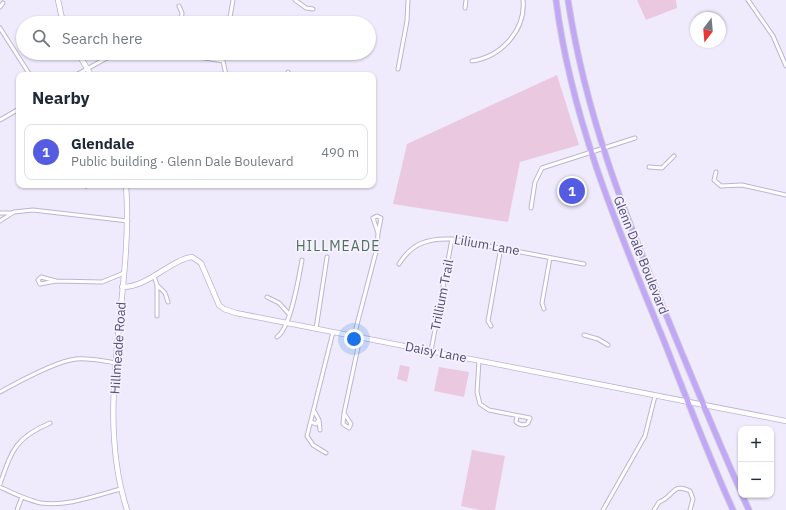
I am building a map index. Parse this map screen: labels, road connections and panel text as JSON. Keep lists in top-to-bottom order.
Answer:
{
  "streets": {
    "main road": ["Glenn Dale Boulevard"],
    "street": [
      "Lilium Lane",
      "Trillium Trail",
      "Hillmeade Road",
      "Daisy Lane"
    ]
  },
  "crossings": [
    ["Lilium Lane", "Trillium Trail"],
    ["Glenn Dale Boulevard", "Daisy Lane"],
    ["Trillium Trail", "Daisy Lane"],
    ["Hillmeade Road", "Daisy Lane"]
  ],
  "districts": ["HILLMEADE"],
  "north": "bottom",
  "page": {
    "search": "Search here",
    "heading": "Nearby",
    "list": [
      {
        "mark": "1",
        "name": "Glendale",
        "note": "Public building · Glenn Dale Boulevard",
        "value": "490 m"
      }
    ],
    "pins": "1",
    "map_buttons": ["+", "−"]
  }
}
